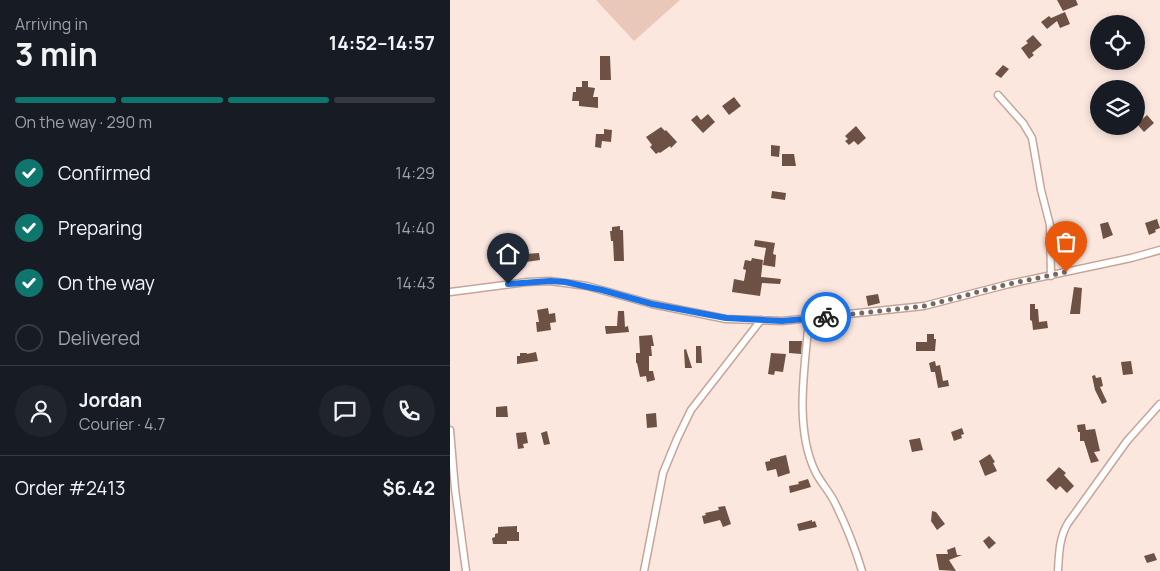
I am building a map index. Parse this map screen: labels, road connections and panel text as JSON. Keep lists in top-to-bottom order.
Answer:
{
  "page": {
    "heading": ["3 min", "Arriving in", "14:52–14:57"],
    "panel": [
      "Jordan",
      "Courier · 4.7",
      "Order #2413",
      "$6.42"
    ],
    "bar": "On the way · 290 m",
    "list": [
      ["Confirmed", "14:29"],
      ["Preparing", "14:40"],
      ["On the way", "14:43"],
      "Delivered"
    ]
  }
}
